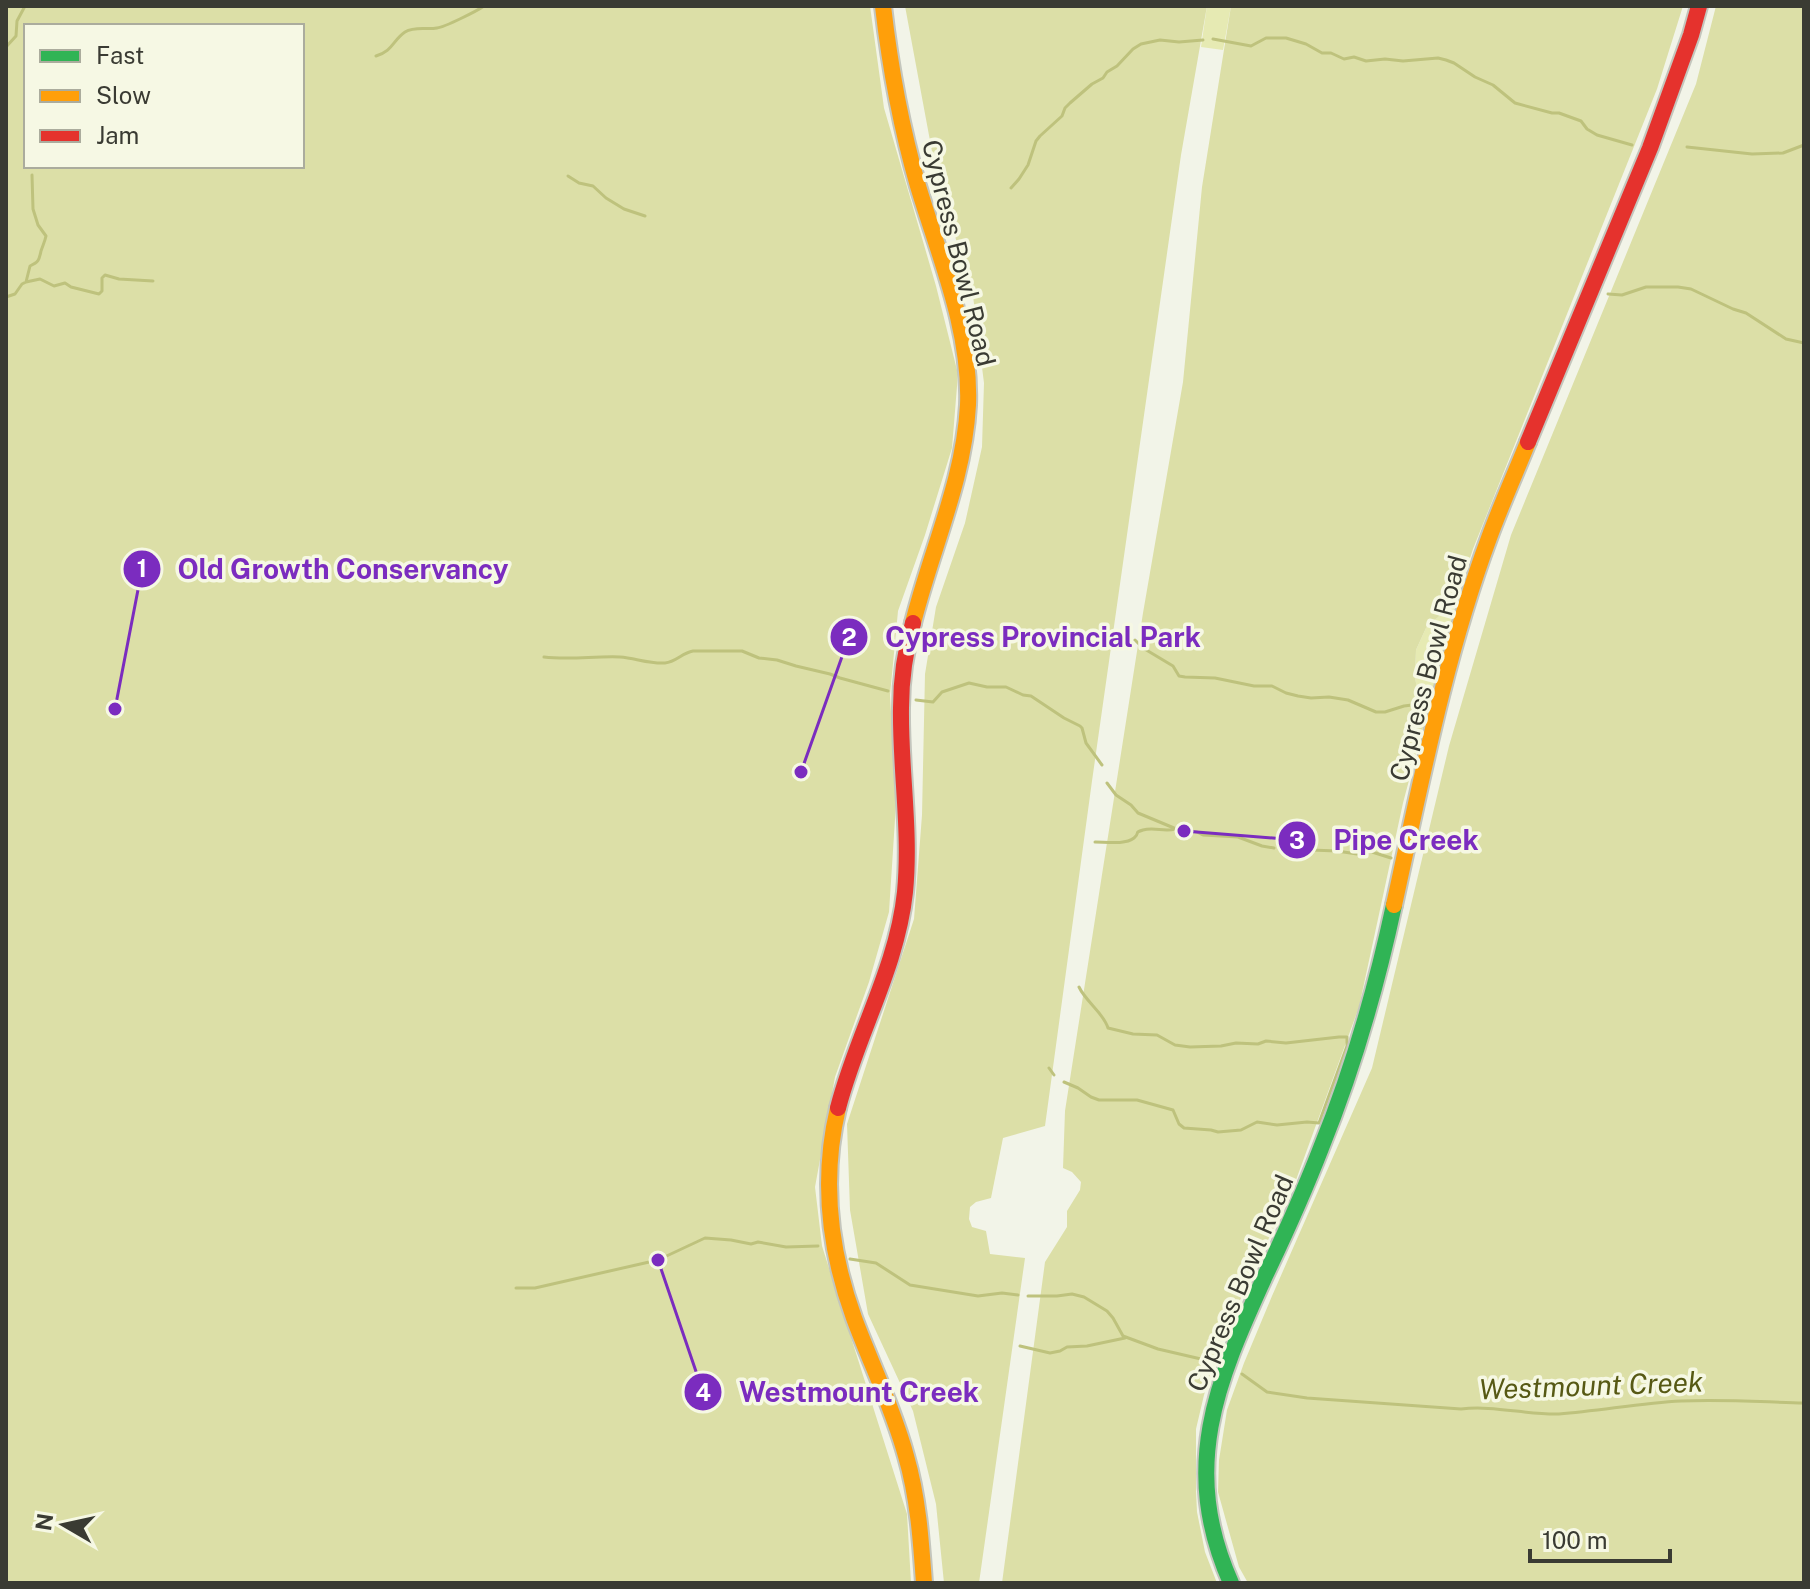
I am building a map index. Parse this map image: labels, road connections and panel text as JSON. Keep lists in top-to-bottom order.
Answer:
{
  "streets": {
    "street": ["Cypress Bowl Road"]
  },
  "water": ["Westmount Creek"],
  "places": [
    "Old Growth Conservancy",
    "Cypress Provincial Park",
    "Pipe Creek",
    "Westmount Creek"
  ],
  "legend": ["Fast", "Slow", "Jam"],
  "scale_bar": "100 m",
  "north": "left"
}
